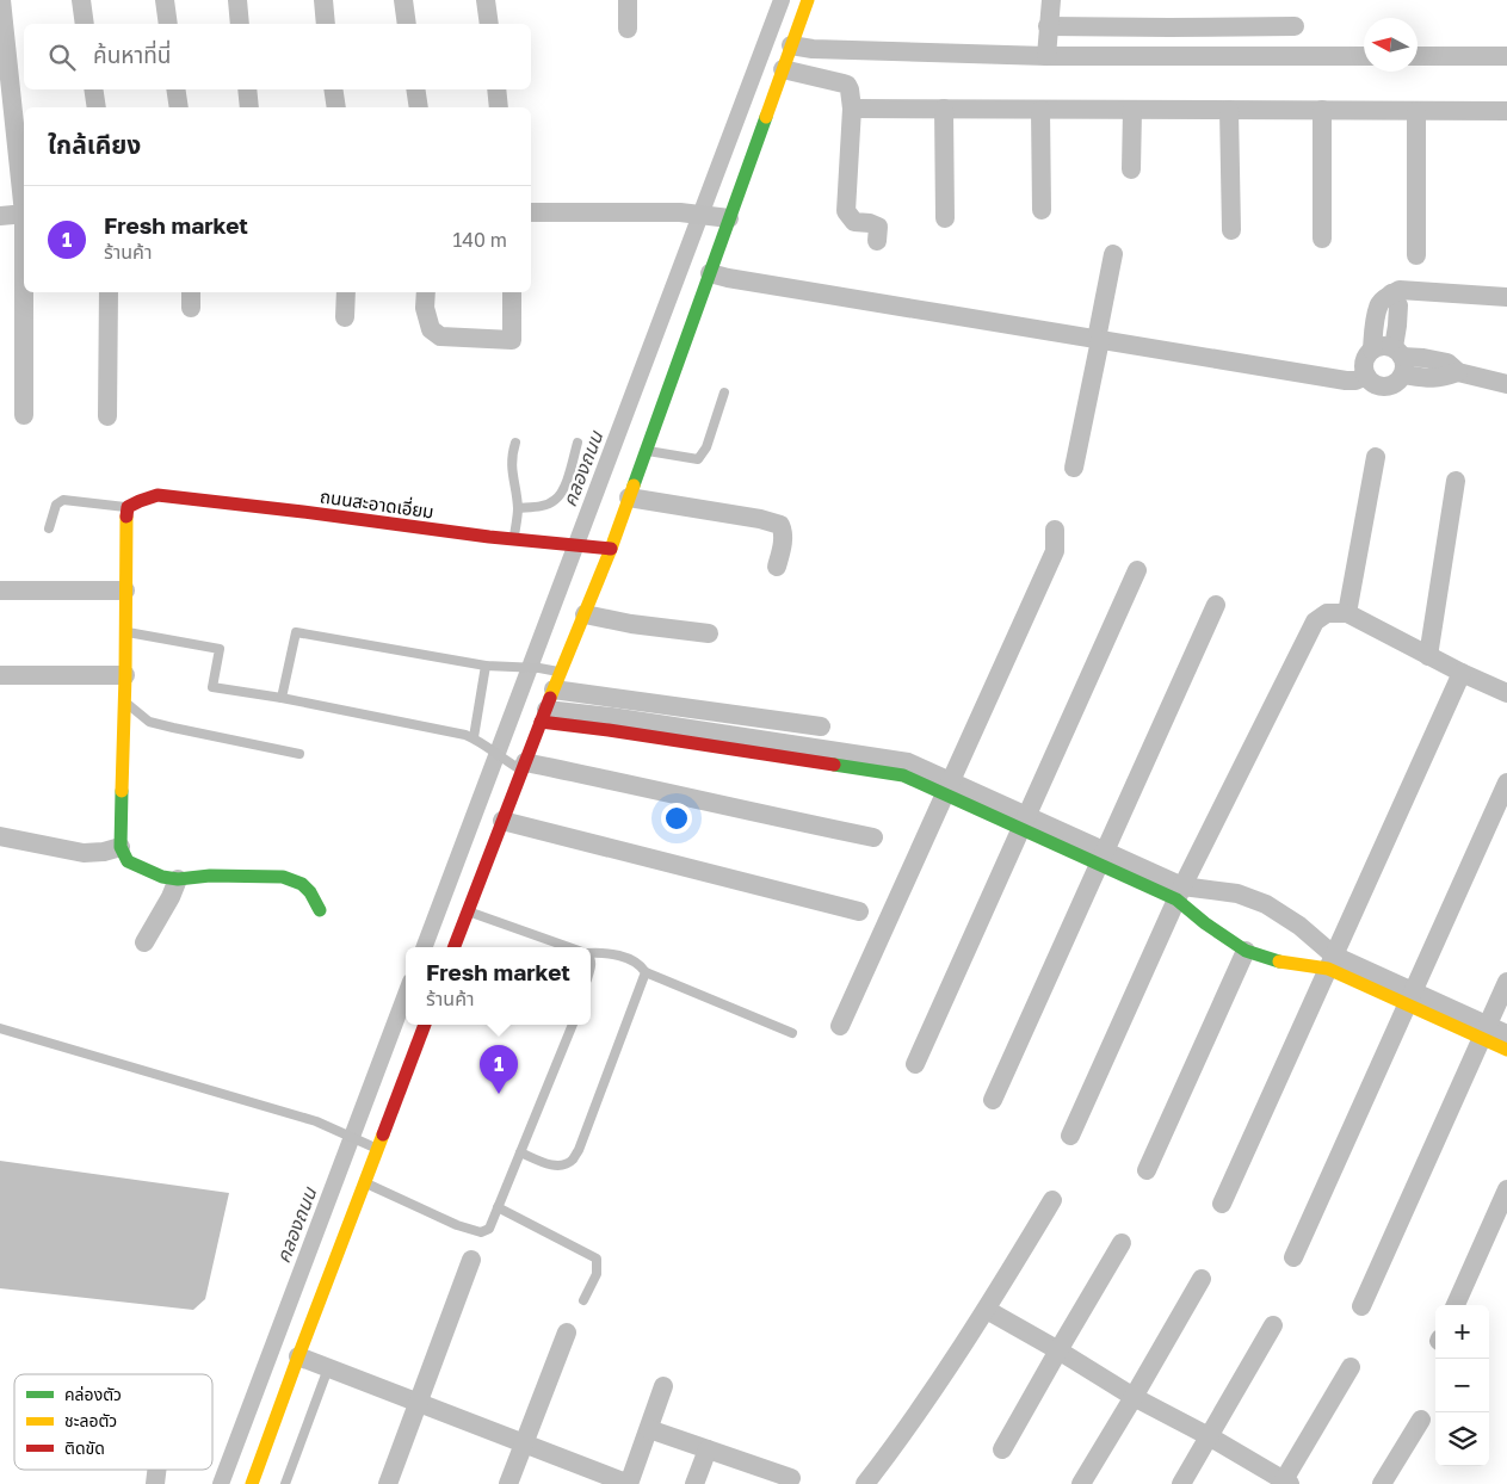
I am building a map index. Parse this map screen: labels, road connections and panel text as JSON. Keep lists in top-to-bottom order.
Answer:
{
  "streets": {
    "street": ["ถนนสะอาดเอี่ยม"]
  },
  "water": ["คลองถนน"],
  "legend": ["คล่องตัว", "ชะลอตัว", "ติดขัด"],
  "north": "left",
  "page": {
    "search": "ค้นหาที่นี่",
    "heading": "ใกล้เคียง",
    "list": [
      {
        "mark": "1",
        "name": "Fresh market",
        "note": "ร้านค้า",
        "value": "140 m"
      }
    ],
    "popup": ["Fresh market", "ร้านค้า"],
    "pins": "1",
    "map_buttons": ["+", "−"]
  }
}
